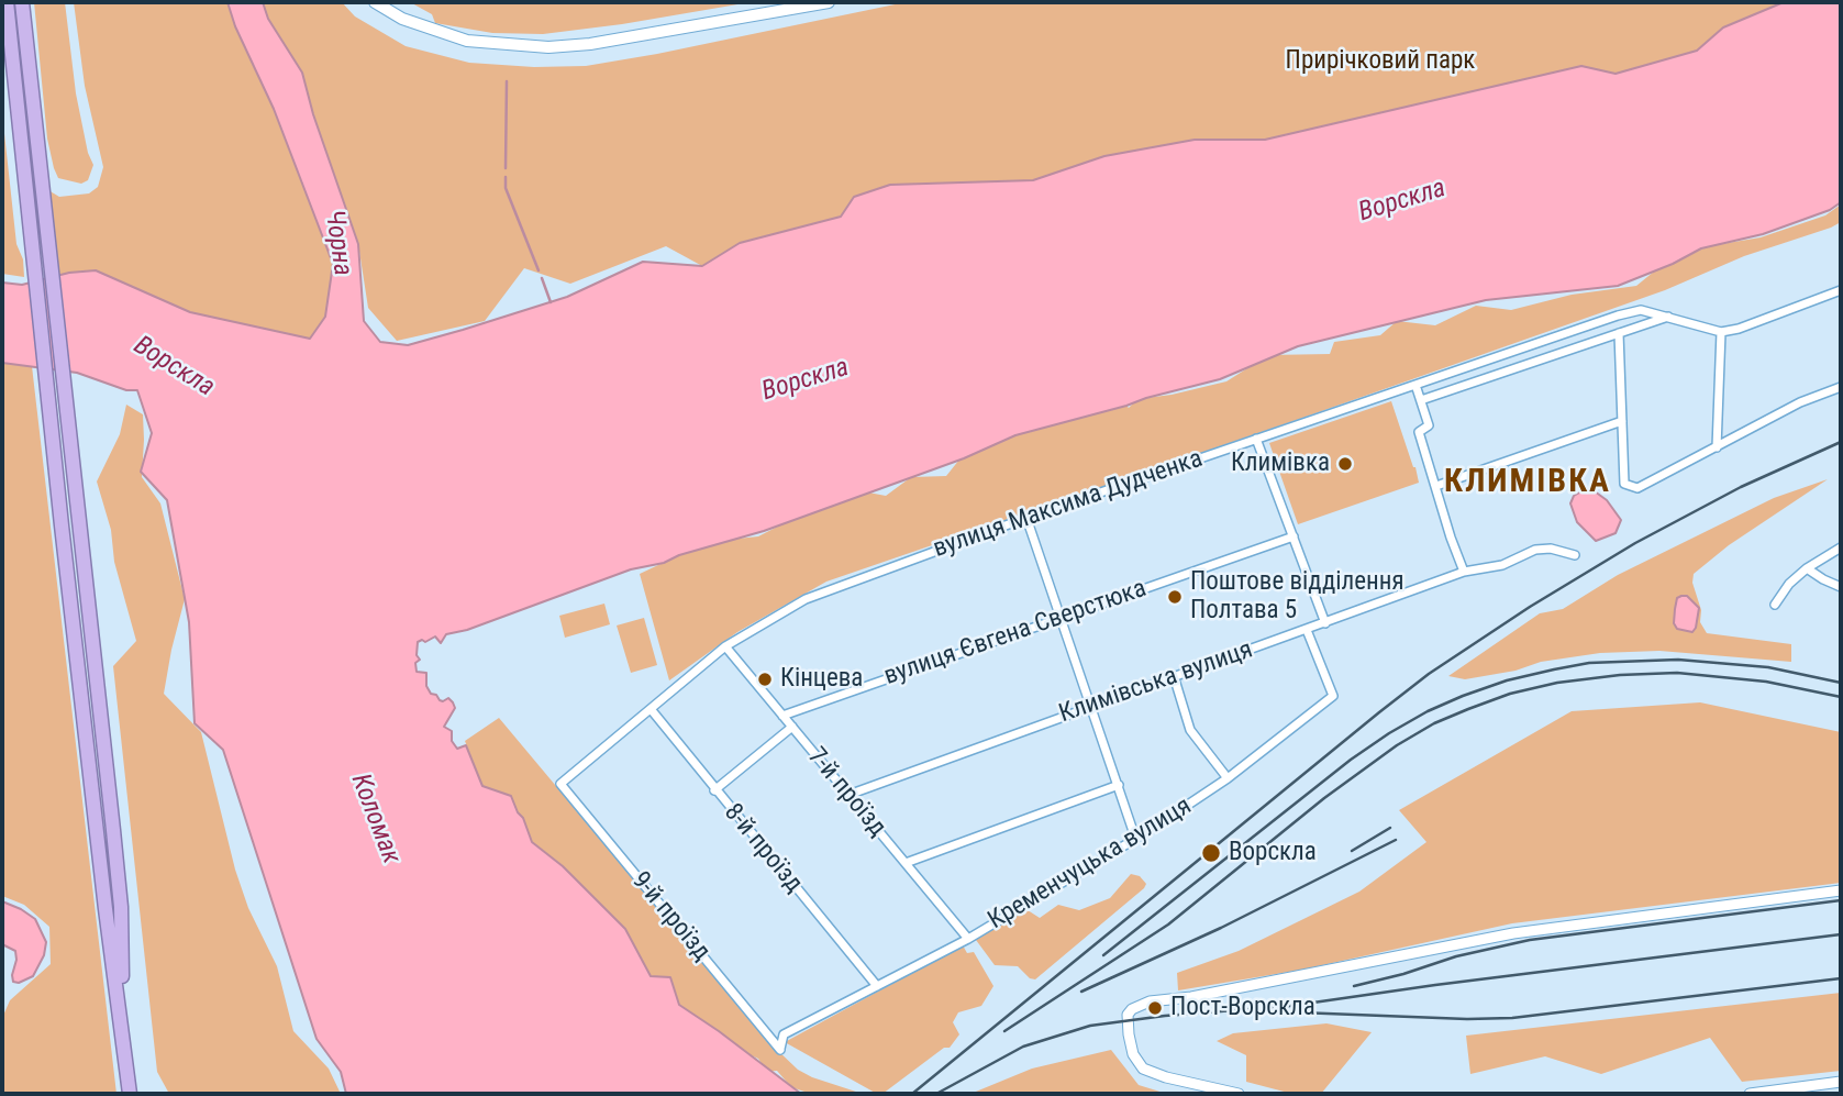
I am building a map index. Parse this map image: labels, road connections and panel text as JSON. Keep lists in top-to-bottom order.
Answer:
{
  "streets": {
    "street": [
      "вулиця Максима Дудченка",
      "вулиця Євгена Сверстюка",
      "Климівська вулиця",
      "7-й проїзд",
      "8-й проїзд",
      "Кременчуцька вулиця",
      "9-й проїзд"
    ]
  },
  "crossings": [
    ["вулиця Максима Дудченка", "7-й проїзд"],
    ["вулиця Максима Дудченка", "8-й проїзд"],
    ["вулиця Максима Дудченка", "9-й проїзд"],
    ["вулиця Євгена Сверстюка", "7-й проїзд"],
    ["Климівська вулиця", "7-й проїзд"],
    ["Климівська вулиця", "Кременчуцька вулиця"],
    ["7-й проїзд", "Кременчуцька вулиця"],
    ["8-й проїзд", "Кременчуцька вулиця"],
    ["Кременчуцька вулиця", "9-й проїзд"]
  ],
  "districts": ["КЛИМІВКА"],
  "water": ["Ворскла", "Чорна", "Коломак"],
  "parks": ["Прирічковий парк"],
  "places": [
    "Климівка",
    "Поштове відділення Полтава 5",
    "Кінцева",
    "Ворскла",
    "Пост-Ворскла"
  ]
}
